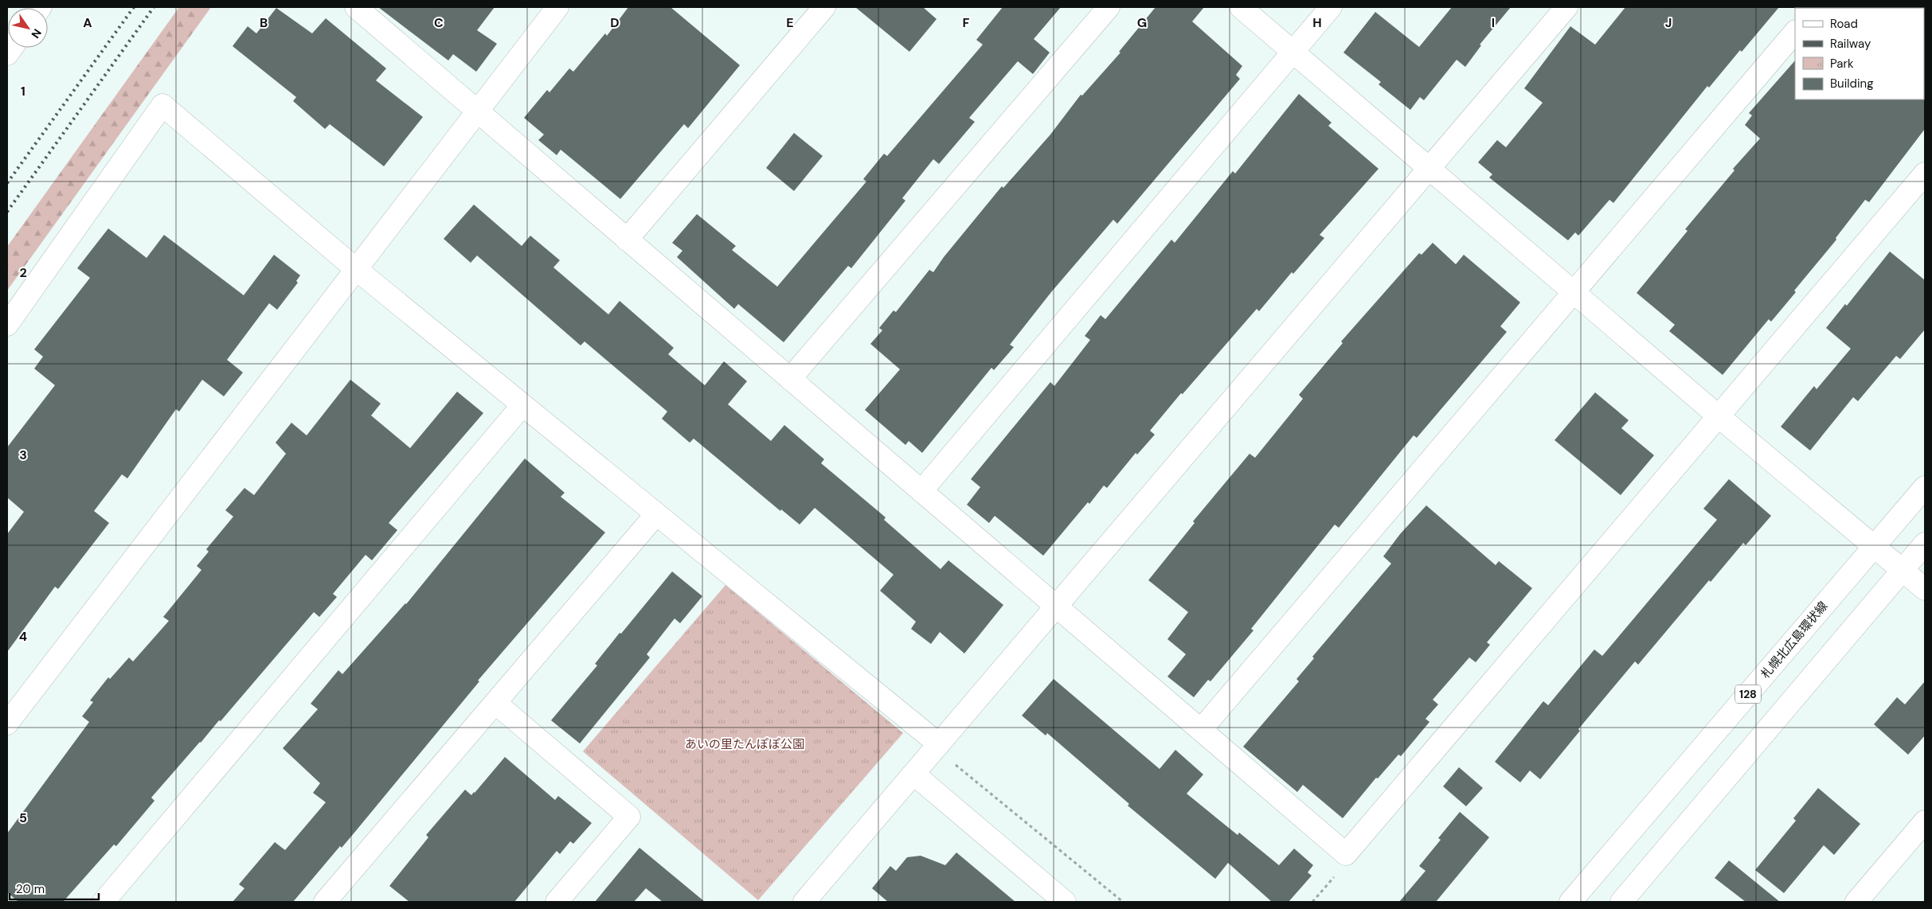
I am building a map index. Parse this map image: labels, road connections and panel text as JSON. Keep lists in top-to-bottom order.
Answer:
{
  "streets": {
    "street": ["札幌北広島環状線", "128"]
  },
  "parks": ["あいの里たんぽぽ公園"],
  "legend": [
    "Road",
    "Railway",
    "Park",
    "Building"
  ],
  "scale_bar": "20 m",
  "north": "bottom right",
  "grid": {
    "columns": [
      "A",
      "B",
      "C",
      "D",
      "E",
      "F",
      "G",
      "H",
      "I",
      "J"
    ],
    "rows": [
      "1",
      "2",
      "3",
      "4",
      "5"
    ]
  }
}
